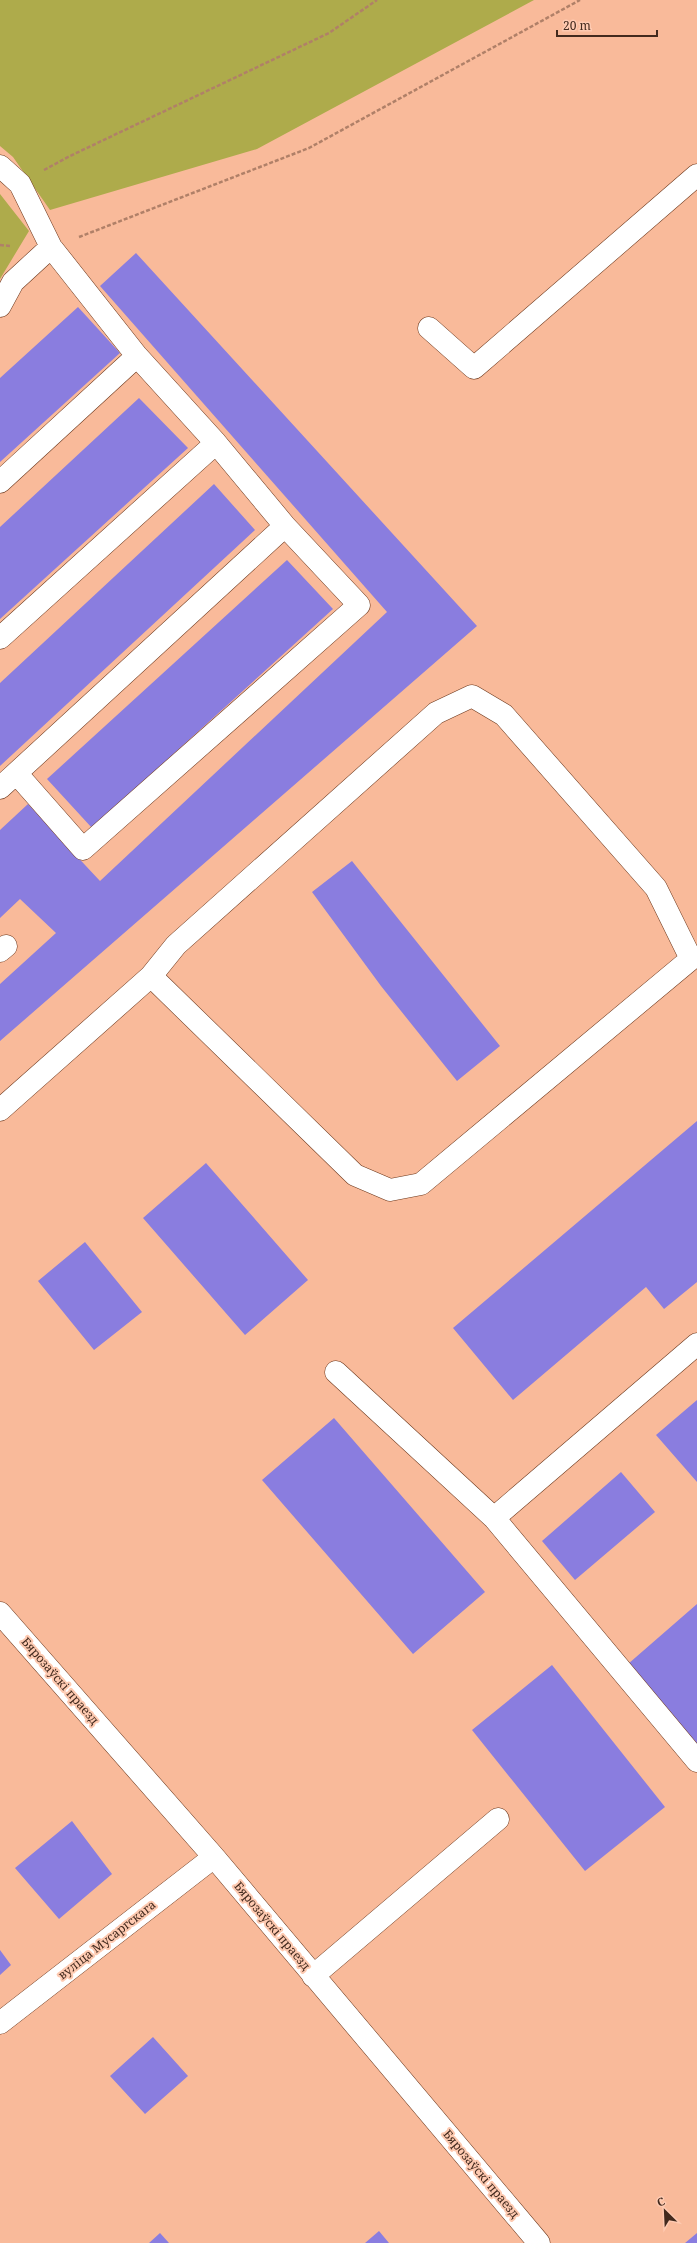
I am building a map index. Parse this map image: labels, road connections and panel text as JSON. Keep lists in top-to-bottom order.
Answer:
{
  "streets": {
    "street": ["Бярозаўскі праезд", "вуліца Мусаргскага"]
  },
  "crossings": [
    ["Бярозаўскі праезд", "вуліца Мусаргскага"]
  ],
  "scale_bar": "20 m",
  "north": "top left"
}
